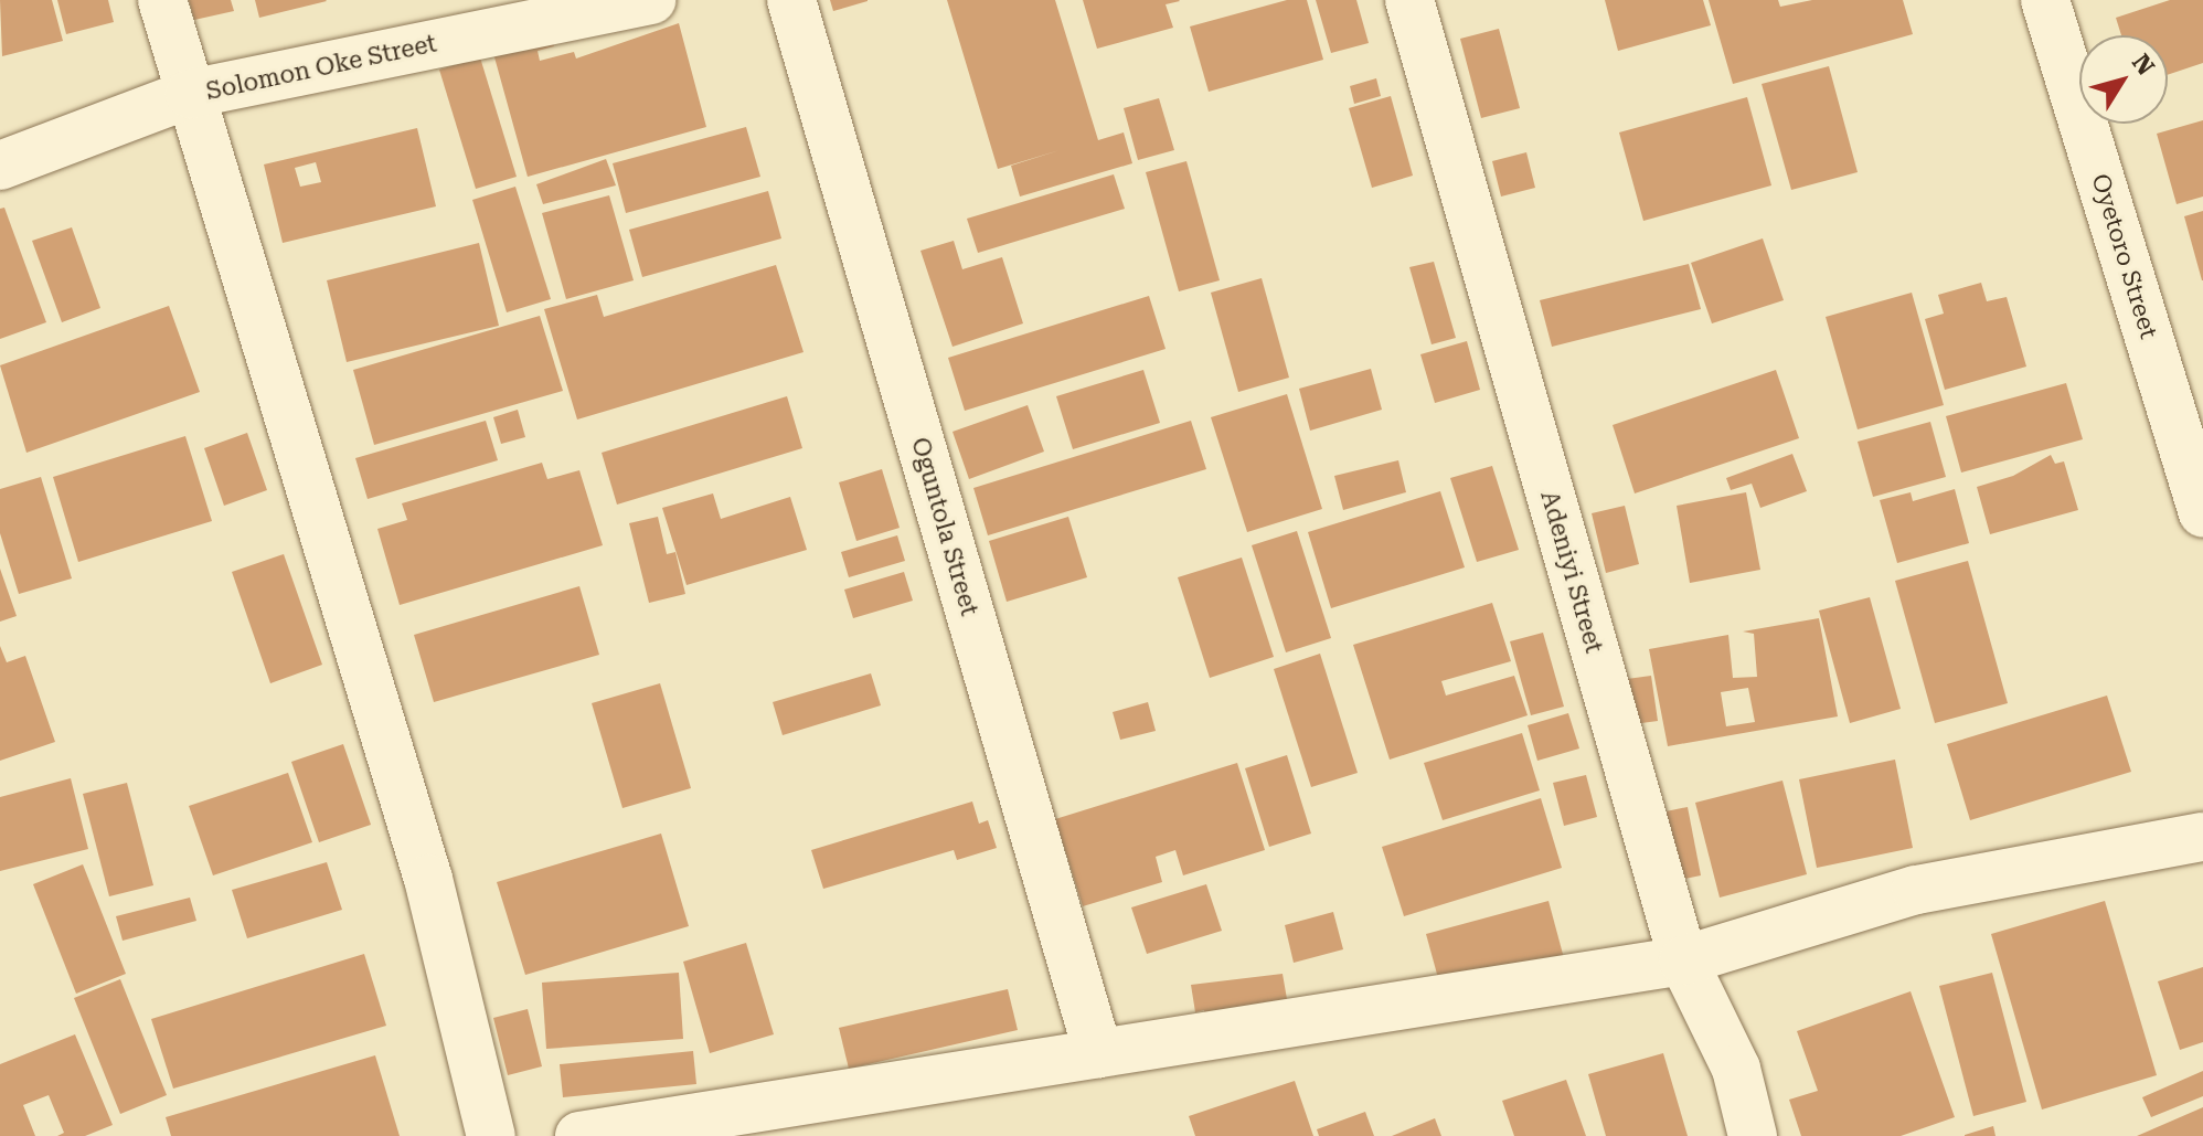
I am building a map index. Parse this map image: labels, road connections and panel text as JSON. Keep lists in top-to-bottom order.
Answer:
{
  "streets": {
    "street": [
      "Solomon Oke Street",
      "Oyetoro Street",
      "Oguntola Street",
      "Adeniyi Street"
    ]
  },
  "north": "top right"
}
